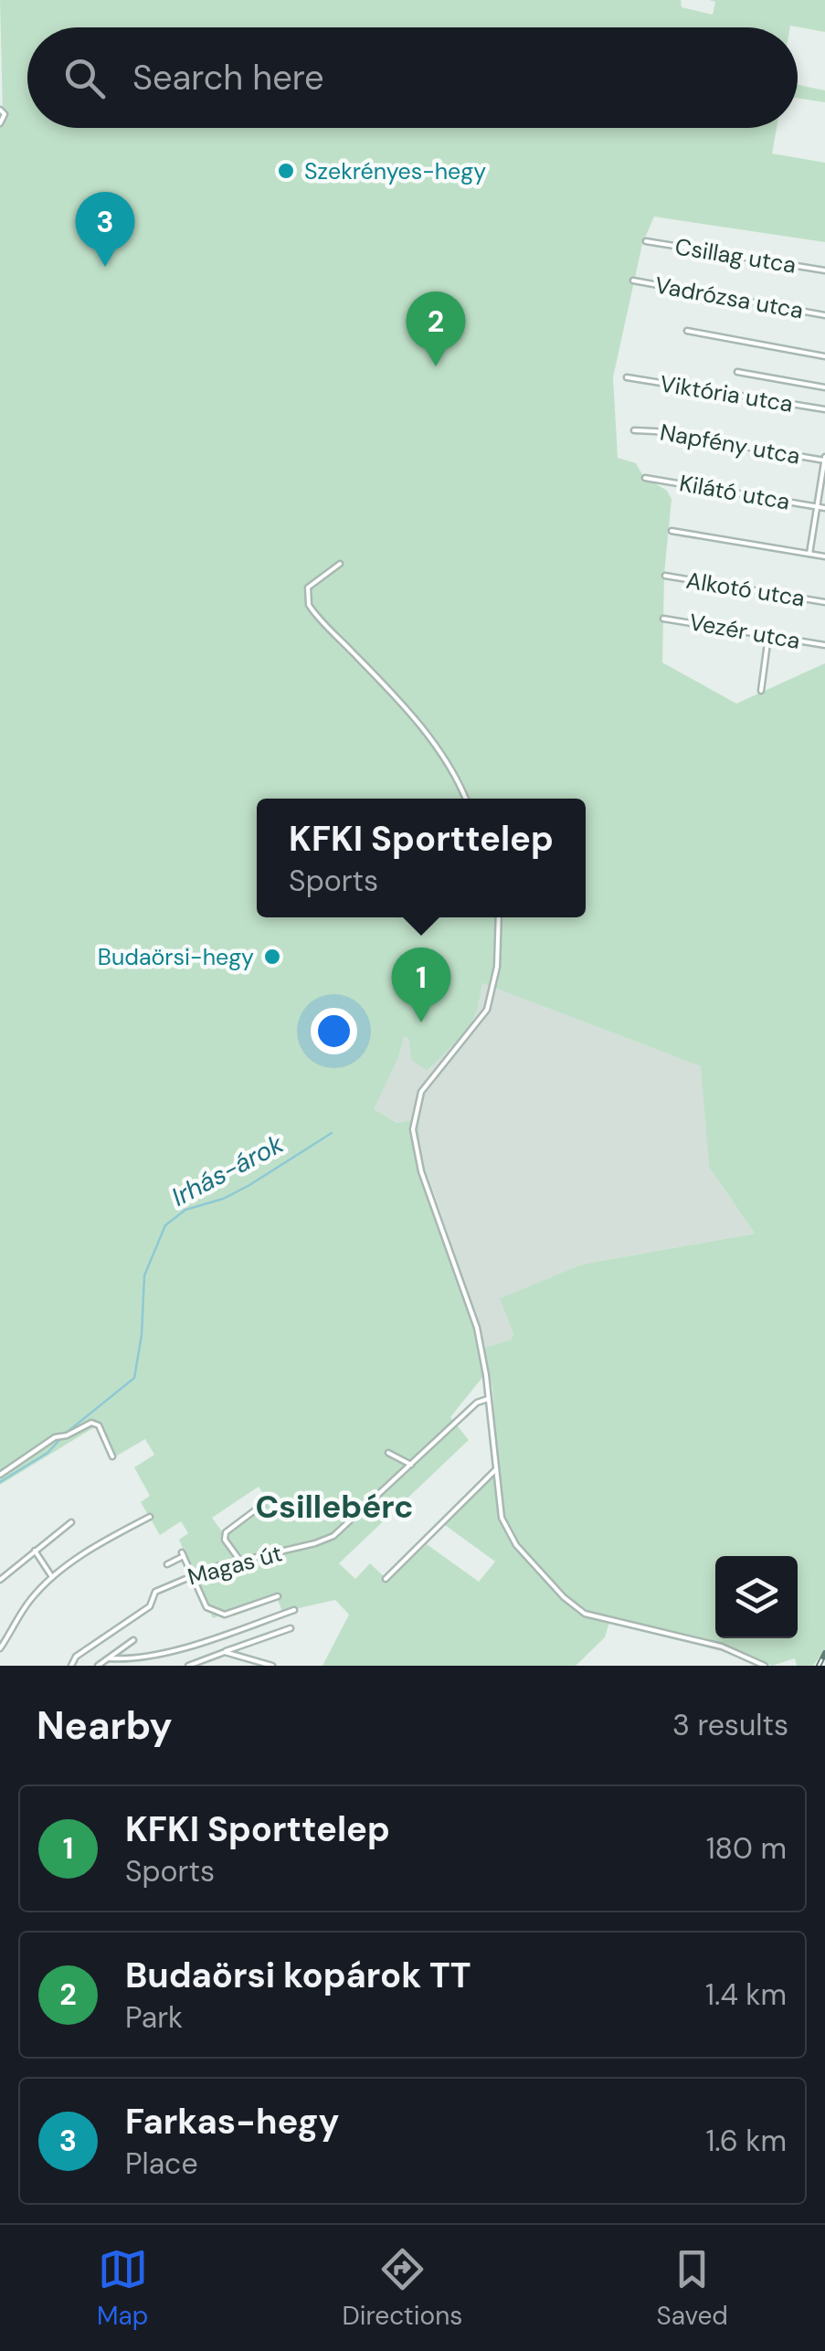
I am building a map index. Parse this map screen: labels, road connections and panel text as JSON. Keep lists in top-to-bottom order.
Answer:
{
  "streets": {
    "street": [
      "Csillag utca",
      "Vadrózsa utca",
      "Viktória utca",
      "Napfény utca",
      "Kilátó utca",
      "Alkotó utca",
      "Vezér utca",
      "Magas út"
    ]
  },
  "districts": ["Csillebérc"],
  "water": ["Irhás-árok"],
  "places": ["Szekrényes-hegy", "Budaörsi-hegy"],
  "page": {
    "search": "Search here",
    "pins": ["3", "2", "1"],
    "popup": ["KFKI Sporttelep", "Sports"],
    "heading": ["Nearby", "3 results"],
    "list": [
      {
        "mark": "1",
        "name": "KFKI Sporttelep",
        "note": "Sports",
        "value": "180 m"
      },
      {
        "mark": "2",
        "name": "Budaörsi kopárok TT",
        "note": "Park",
        "value": "1.4 km"
      },
      {
        "mark": "3",
        "name": "Farkas-hegy",
        "note": "Place",
        "value": "1.6 km"
      }
    ],
    "nav": ["Map", "Directions", "Saved"]
  }
}
